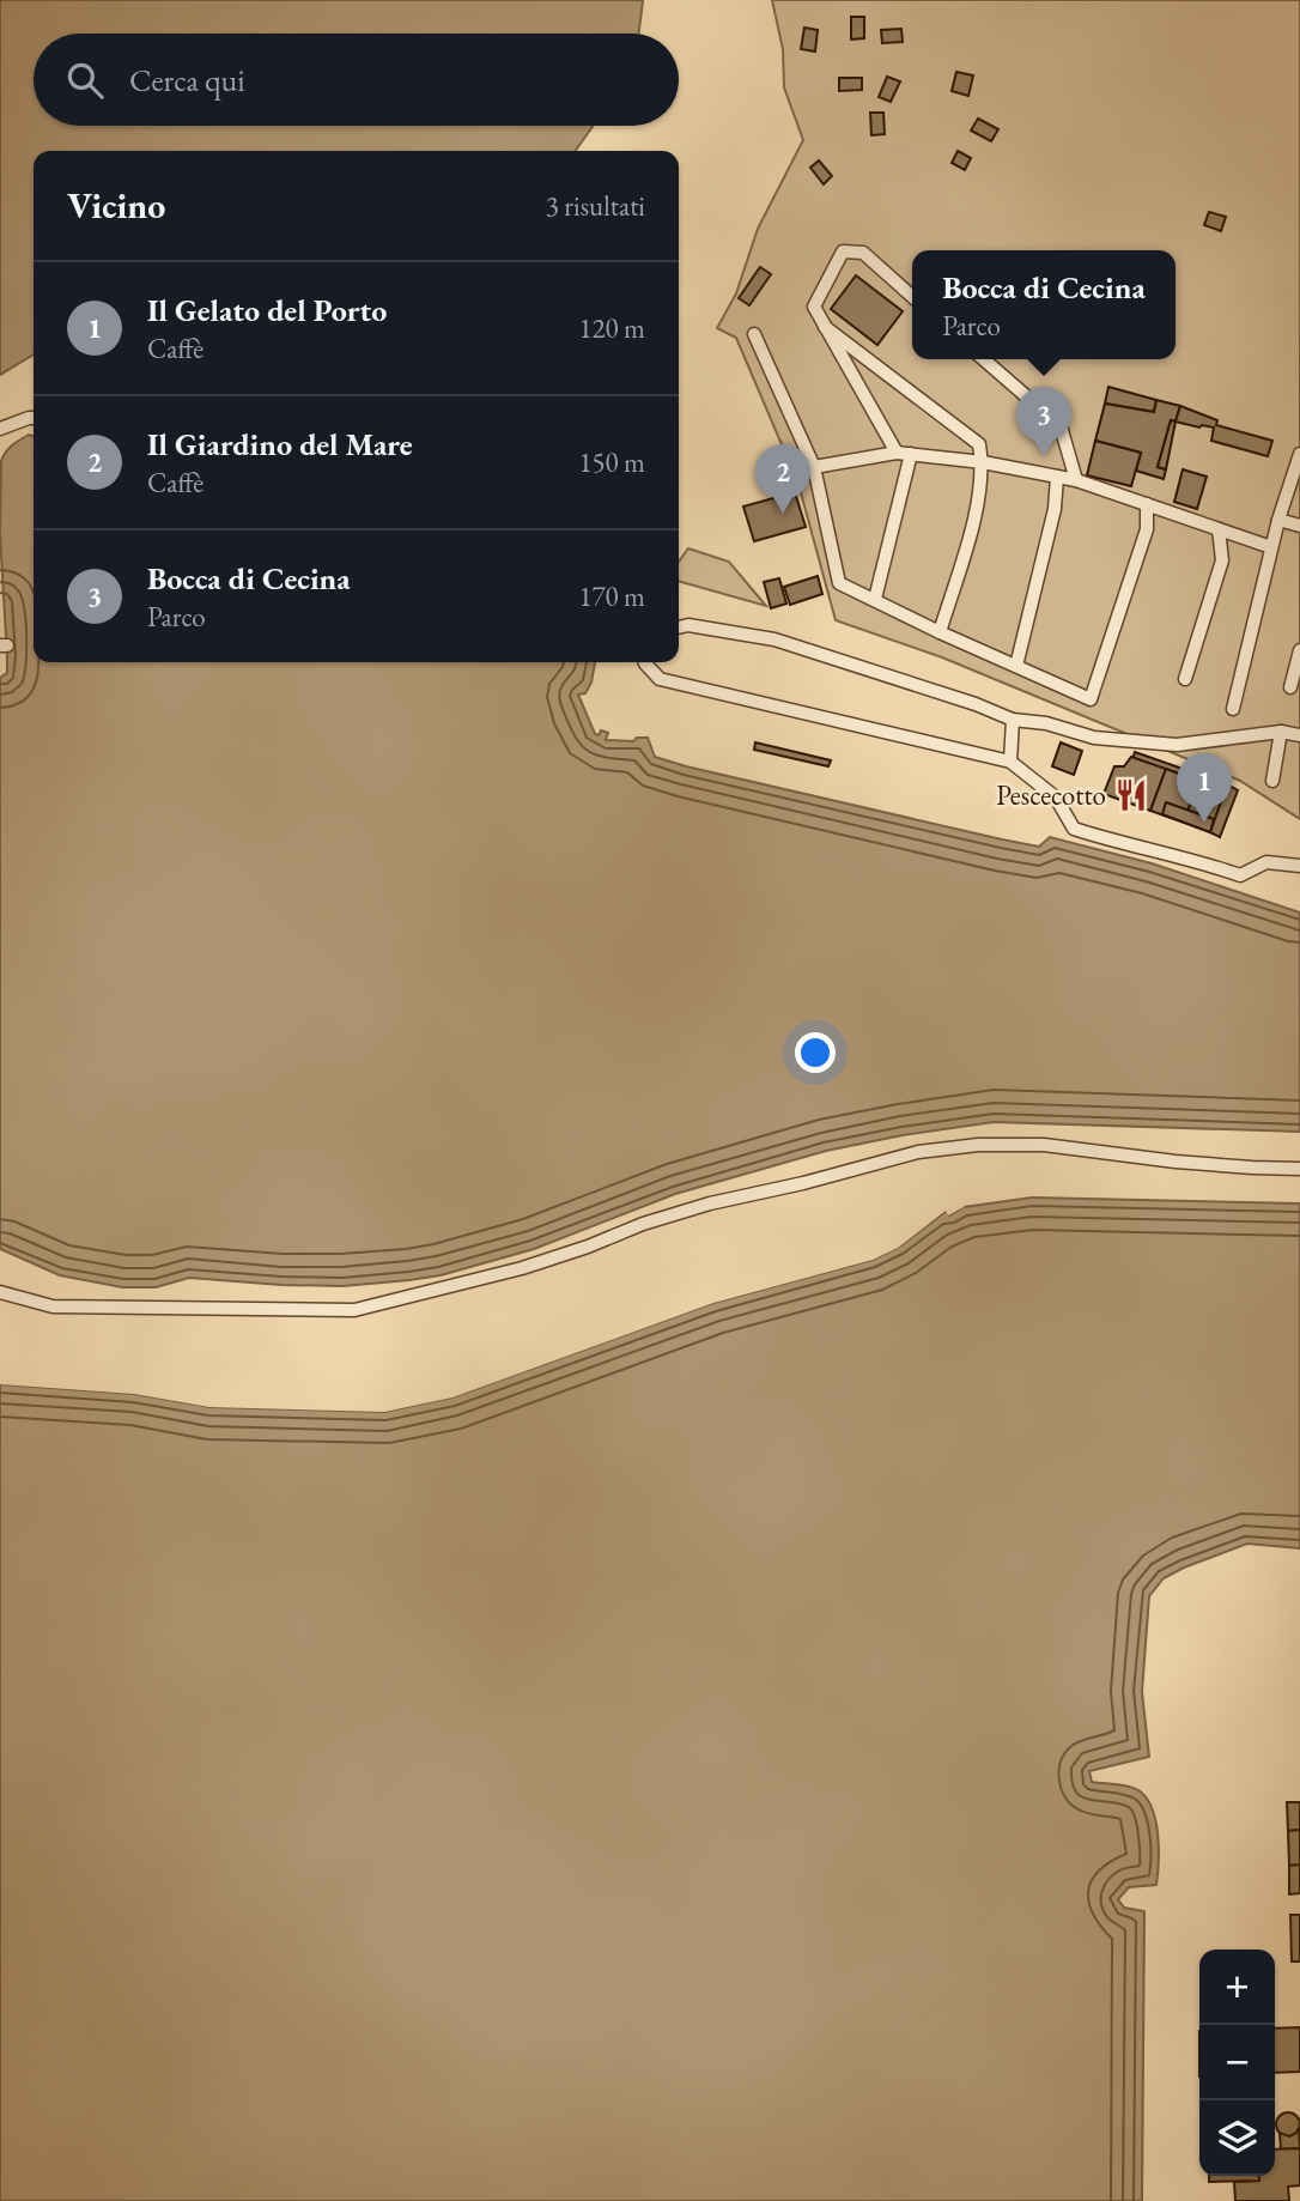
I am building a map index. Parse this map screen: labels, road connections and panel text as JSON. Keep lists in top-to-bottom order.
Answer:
{
  "places": {
    "restaurant": ["Pescecotto"]
  },
  "page": {
    "search": "Cerca qui",
    "heading": ["Vicino", "3 risultati"],
    "popup": ["Bocca di Cecina", "Parco"],
    "list": [
      {
        "mark": "1",
        "name": "Il Gelato del Porto",
        "note": "Caffè",
        "value": "120 m"
      },
      {
        "mark": "2",
        "name": "Il Giardino del Mare",
        "note": "Caffè",
        "value": "150 m"
      },
      {
        "mark": "3",
        "name": "Bocca di Cecina",
        "note": "Parco",
        "value": "170 m"
      }
    ],
    "pins": ["3", "2", "1"],
    "map_buttons": ["+", "−"]
  }
}
